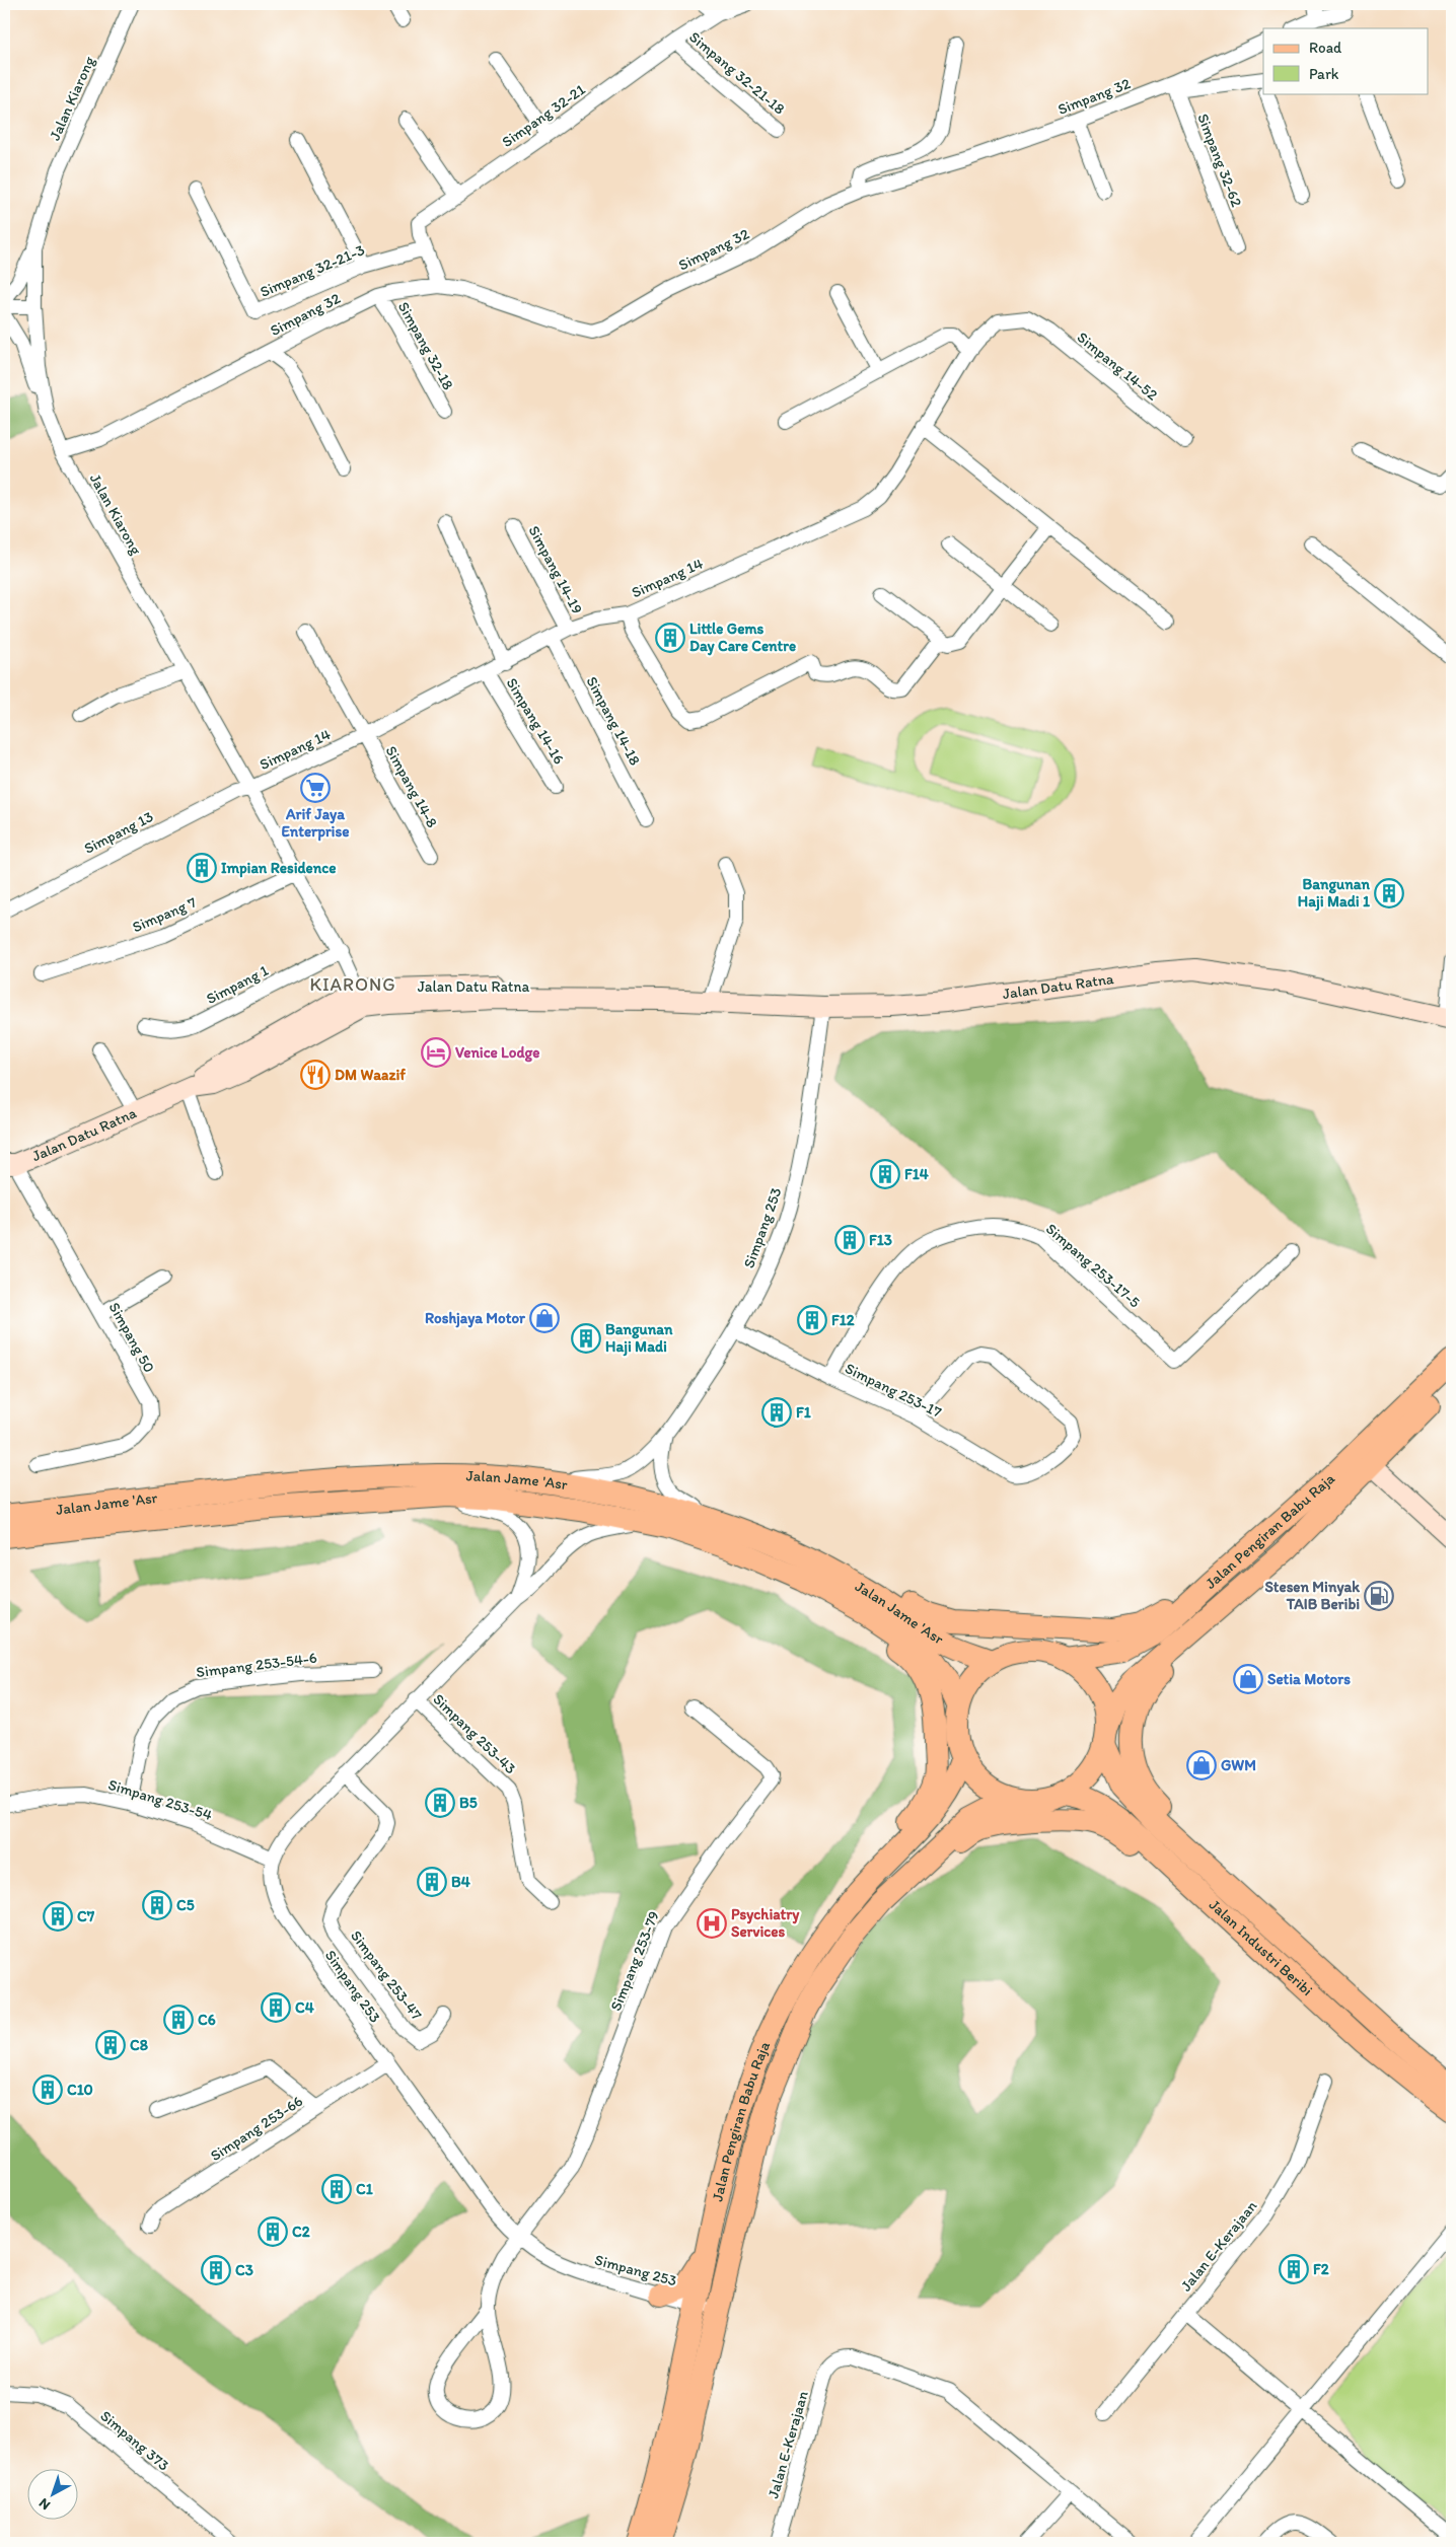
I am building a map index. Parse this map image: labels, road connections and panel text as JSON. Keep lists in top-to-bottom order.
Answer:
{
  "streets": {
    "main road": [
      "Jalan Datu Ratna",
      "Jalan Jame 'Asr",
      "Jalan Pengiran Babu Raja",
      "Jalan Industri Beribi"
    ],
    "street": [
      "Simpang 32-21-18",
      "Simpang 32",
      "Jalan Kiarong",
      "Simpang 32-21",
      "Simpang 32-62",
      "Simpang 32-21-3",
      "Simpang 32-18",
      "Simpang 14-52",
      "Simpang 14-19",
      "Simpang 14",
      "Simpang 14-16",
      "Simpang 14-18",
      "Simpang 14-8",
      "Simpang 13",
      "Simpang 7",
      "Simpang 1",
      "Simpang 253",
      "Simpang 253-17-5",
      "Simpang 50",
      "Simpang 253-17",
      "Simpang 253-54-6",
      "Simpang 253-43",
      "Simpang 253-54",
      "Simpang 253-79",
      "Simpang 253-47",
      "Simpang 253-66",
      "Jalan E-Kerajaan",
      "Simpang 373"
    ]
  },
  "crossings": [
    ["Simpang 32-21-18", "Simpang 32-21"],
    ["Simpang 32", "Jalan Kiarong"],
    ["Simpang 32", "Simpang 32-21"],
    ["Simpang 32", "Simpang 32-62"],
    ["Simpang 32", "Simpang 32-18"],
    ["Jalan Kiarong", "Simpang 14"],
    ["Jalan Kiarong", "Simpang 13"],
    ["Jalan Kiarong", "Simpang 7"],
    ["Jalan Kiarong", "Simpang 1"],
    ["Jalan Kiarong", "Jalan Datu Ratna"],
    ["Simpang 32-21", "Simpang 32-21-3"],
    ["Simpang 14-52", "Simpang 14"],
    ["Simpang 14-19", "Simpang 14"],
    ["Simpang 14", "Simpang 14-16"],
    ["Simpang 14", "Simpang 14-18"],
    ["Simpang 14", "Simpang 14-8"],
    ["Simpang 14", "Simpang 13"],
    ["Jalan Datu Ratna", "Simpang 253"],
    ["Jalan Datu Ratna", "Simpang 50"],
    ["Simpang 253", "Simpang 253-17"],
    ["Simpang 253", "Jalan Jame 'Asr"],
    ["Simpang 253", "Jalan Pengiran Babu Raja"],
    ["Simpang 253", "Simpang 253-43"],
    ["Simpang 253", "Simpang 253-54"],
    ["Simpang 253", "Simpang 253-79"],
    ["Simpang 253", "Simpang 253-47"],
    ["Simpang 253", "Simpang 253-66"],
    ["Simpang 253-17-5", "Simpang 253-17"],
    ["Jalan Jame 'Asr", "Jalan Pengiran Babu Raja"],
    ["Jalan Jame 'Asr", "Jalan Industri Beribi"],
    ["Jalan Pengiran Babu Raja", "Jalan Industri Beribi"],
    ["Simpang 253-54-6", "Simpang 253-54"]
  ],
  "districts": ["KIARONG"],
  "places": {
    "building": [
      "Little Gems Day Care Centre",
      "Impian Residence",
      "Bangunan Haji Madi 1",
      "F14",
      "F13",
      "F12",
      "Bangunan Haji Madi",
      "F1",
      "B5",
      "B4",
      "C5",
      "C7",
      "C4",
      "C6",
      "C8",
      "C10",
      "C1",
      "C2",
      "F2",
      "C3"
    ],
    "supermarket": ["Arif Jaya Enterprise"],
    "hotel": ["Venice Lodge"],
    "restaurant": ["DM Waazif"],
    "shop": ["Roshjaya Motor", "Setia Motors", "GWM"],
    "fuel station": ["Stesen Minyak TAIB Beribi"],
    "hospital": ["Psychiatry Services"]
  },
  "legend": ["Road", "Park"],
  "north": "bottom left"
}
